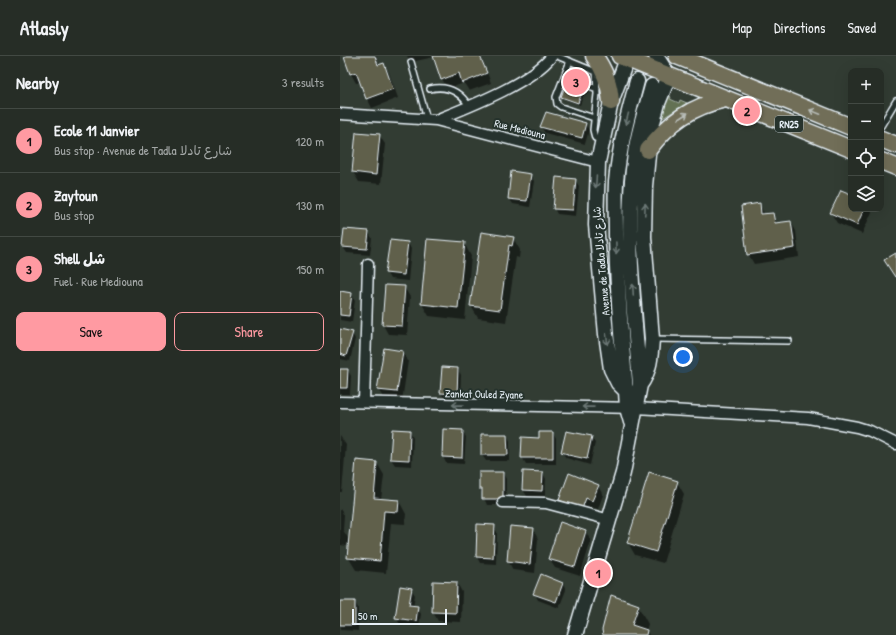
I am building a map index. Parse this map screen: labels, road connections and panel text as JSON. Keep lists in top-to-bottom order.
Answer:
{
  "streets": {
    "main road": ["RN25", "Avenue de Tadla شارع تادلا"],
    "street": ["Rue Mediouna", "Zankat Ouled Zyane"]
  },
  "crossings": [
    ["RN25", "Avenue de Tadla شارع تادلا"],
    ["Rue Mediouna", "Avenue de Tadla شارع تادلا"],
    ["Avenue de Tadla شارع تادلا", "Zankat Ouled Zyane"]
  ],
  "one_way": ["Zankat Ouled Zyane"],
  "scale_bar": "50 m",
  "page": {
    "header": "Atlasly",
    "nav": ["Map", "Directions", "Saved"],
    "heading": ["Nearby", "3 results"],
    "pins": ["3", "2", "1"],
    "map_buttons": ["+", "−"],
    "list": [
      {
        "mark": "1",
        "name": "Ecole 11 Janvier",
        "note": "Bus stop · Avenue de Tadla شارع تادلا",
        "value": "120 m"
      },
      {
        "mark": "2",
        "name": "Zaytoun",
        "note": "Bus stop",
        "value": "130 m"
      },
      {
        "mark": "3",
        "name": "Shell شل",
        "note": "Fuel · Rue Mediouna",
        "value": "150 m"
      }
    ],
    "buttons": ["Save", "Share"],
    "scale": "50 m"
  }
}
